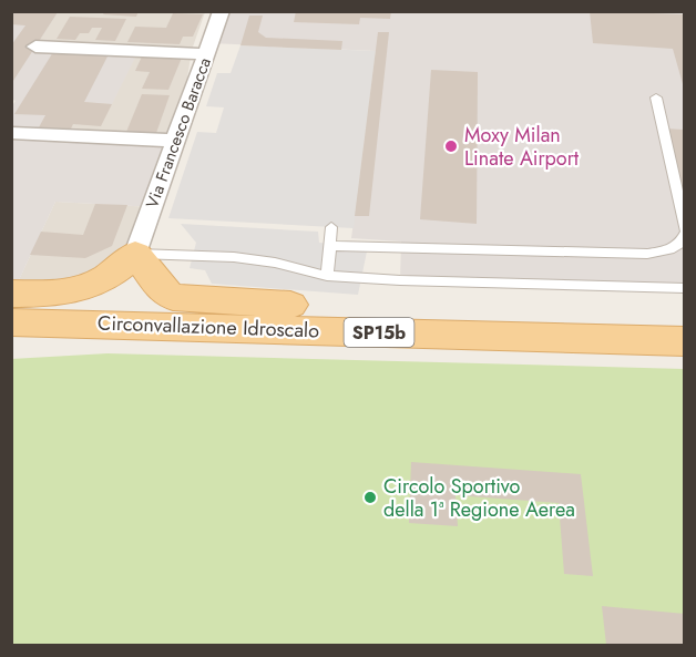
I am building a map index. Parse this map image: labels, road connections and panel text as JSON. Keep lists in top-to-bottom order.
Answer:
{
  "streets": {
    "main road": ["Circonvallazione Idroscalo", "SP15b"],
    "street": ["Via Francesco Baracca"]
  },
  "places": ["Moxy Milan Linate Airport", "Circolo Sportivo della 1ª Regione Aerea"]
}
